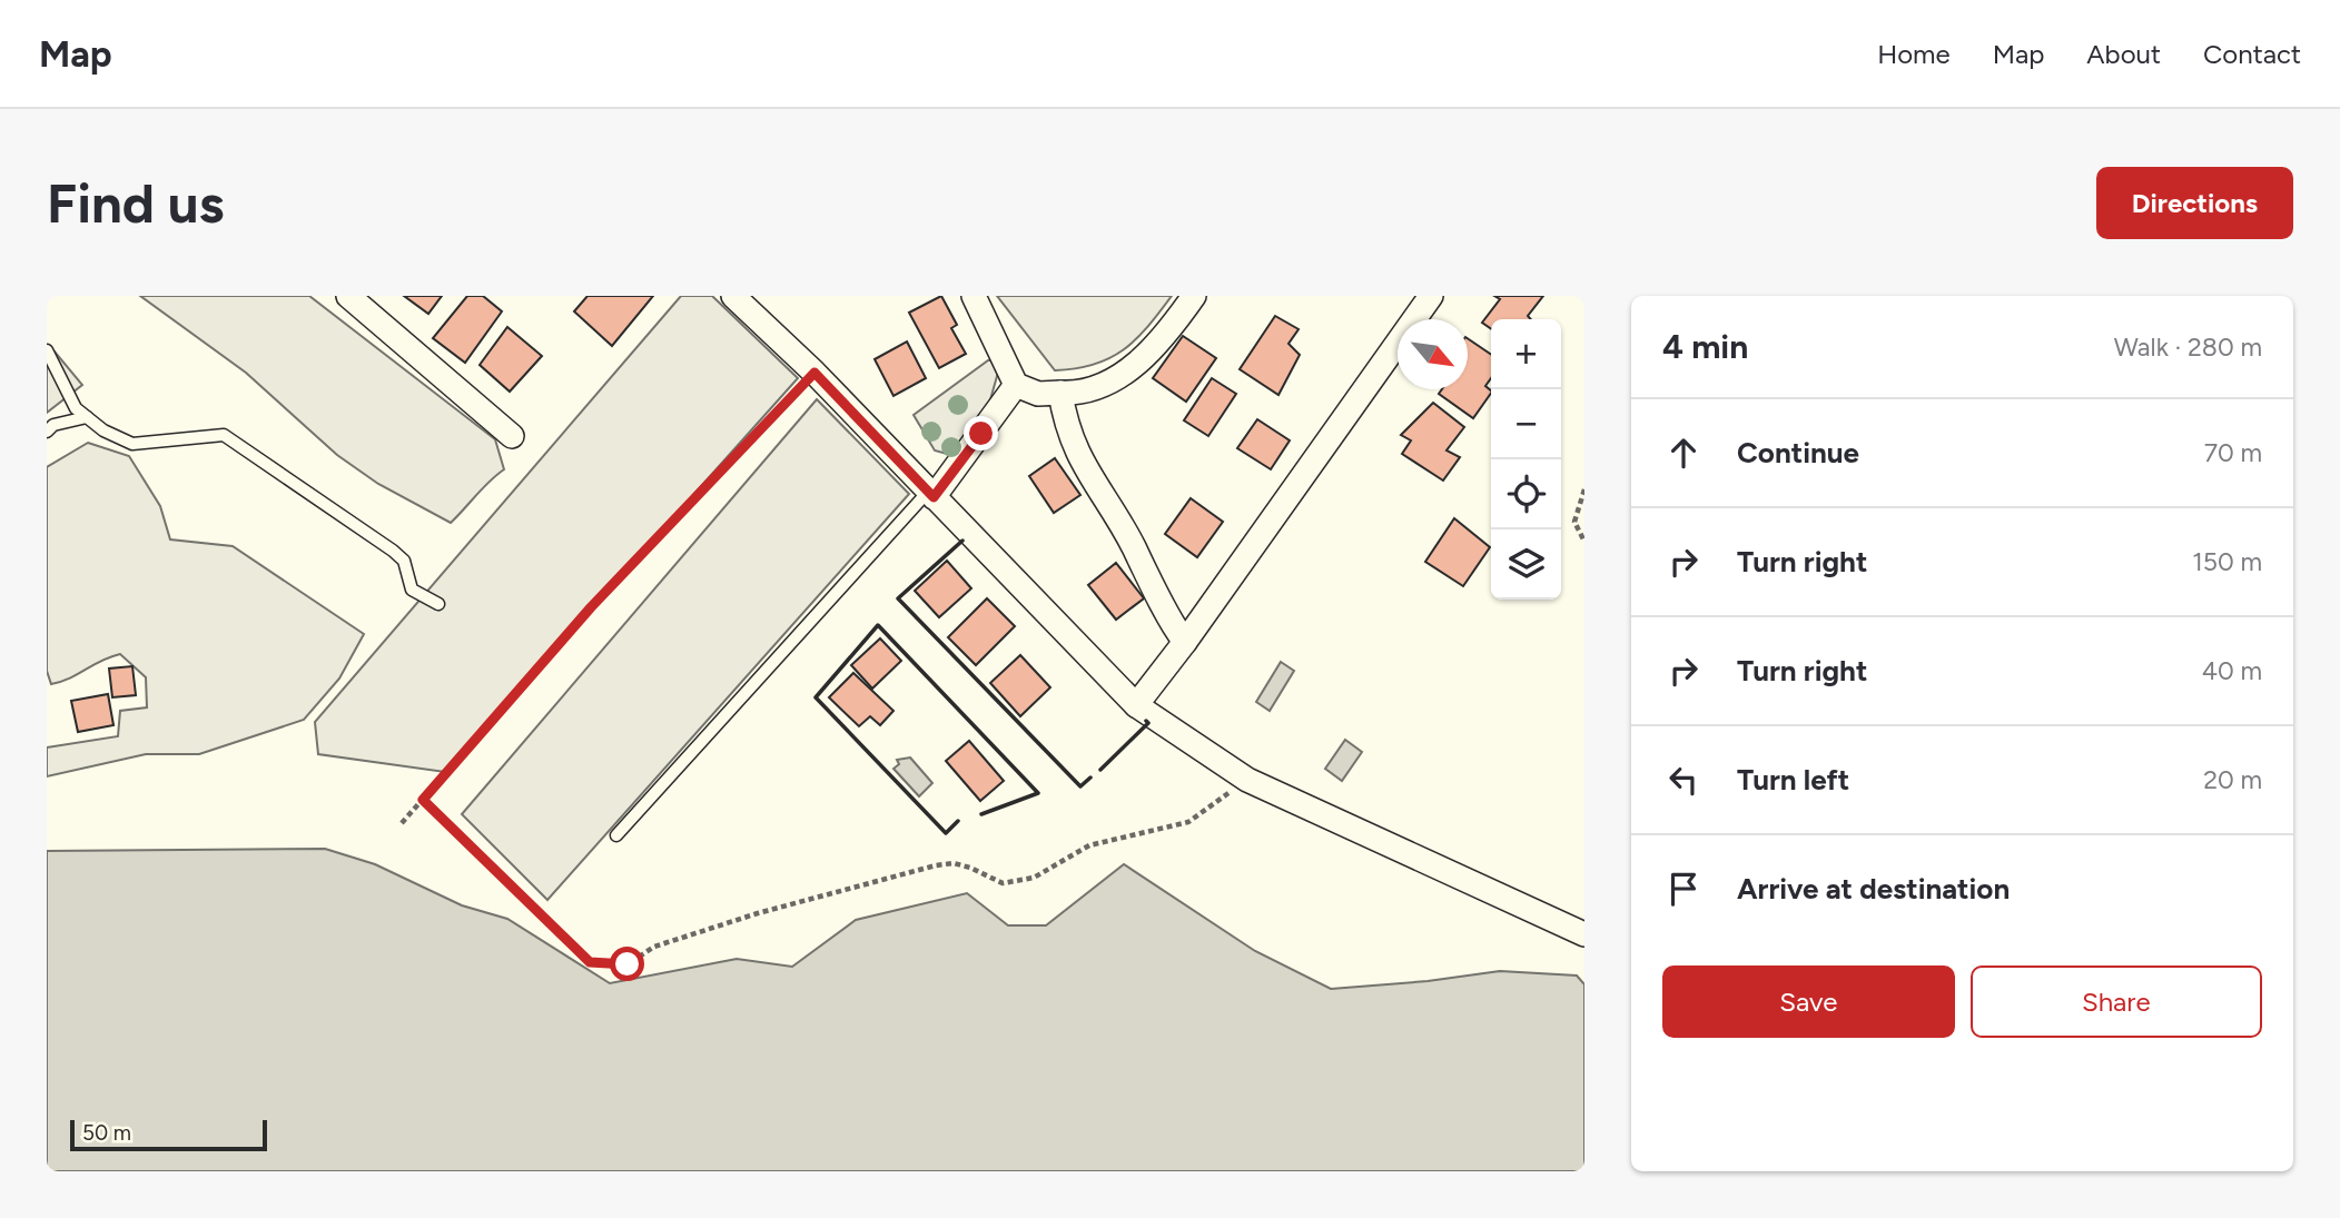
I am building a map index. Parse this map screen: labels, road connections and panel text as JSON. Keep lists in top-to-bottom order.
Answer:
{
  "scale_bar": "50 m",
  "north": "bottom right",
  "page": {
    "header": "Map",
    "nav": [
      "Home",
      "Map",
      "About",
      "Contact"
    ],
    "buttons": [
      "Directions",
      ["Save", "Share"]
    ],
    "title": "Find us",
    "heading": ["4 min", "Walk · 280 m"],
    "map_buttons": ["+", "−"],
    "list": [
      ["Continue", "70 m"],
      ["Turn right", "150 m"],
      ["Turn right", "40 m"],
      ["Turn left", "20 m"],
      "Arrive at destination"
    ],
    "scale": "50 m"
  }
}
